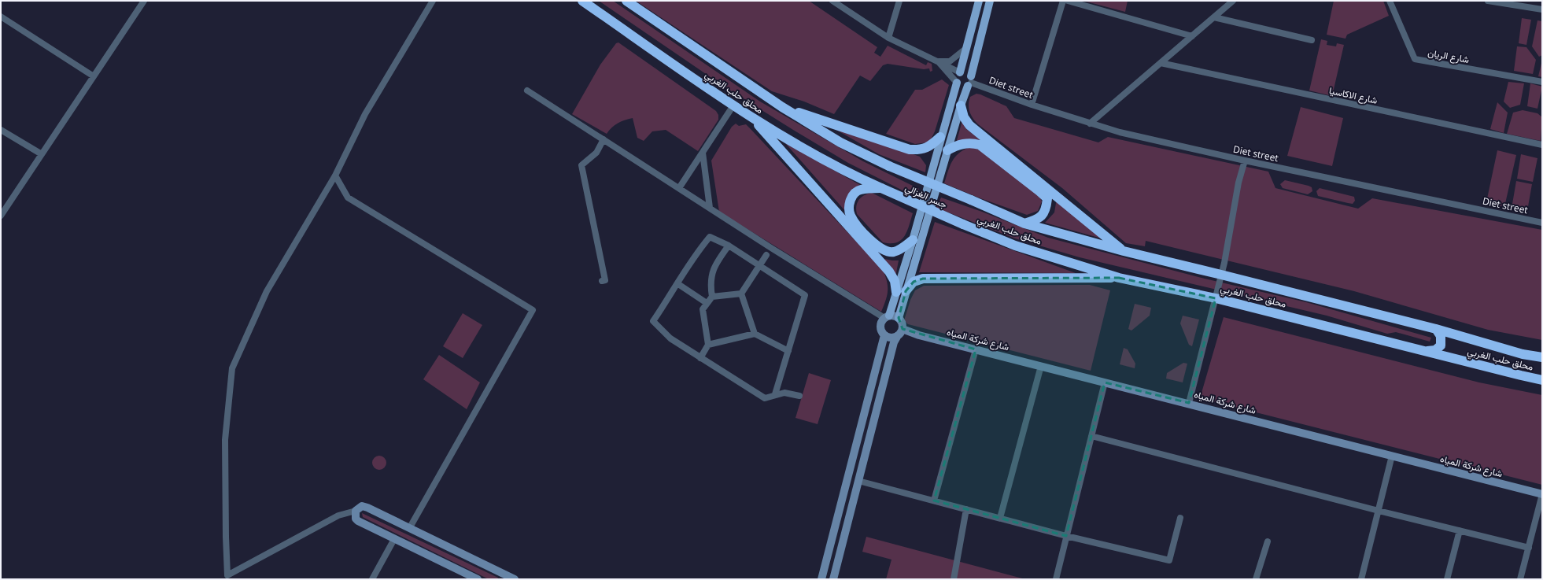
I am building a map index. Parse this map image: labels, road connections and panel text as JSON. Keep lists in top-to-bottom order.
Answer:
{
  "streets": {
    "highway": ["محلق حلب الغربي", "جسر الغزالي"],
    "street": [
      "شارع الريان",
      "Diet street",
      "شارع الاكاسيا",
      "شارع شركة المياه"
    ]
  },
  "crossings": [
    ["محلق حلب الغربي", "جسر الغزالي"]
  ]
}
